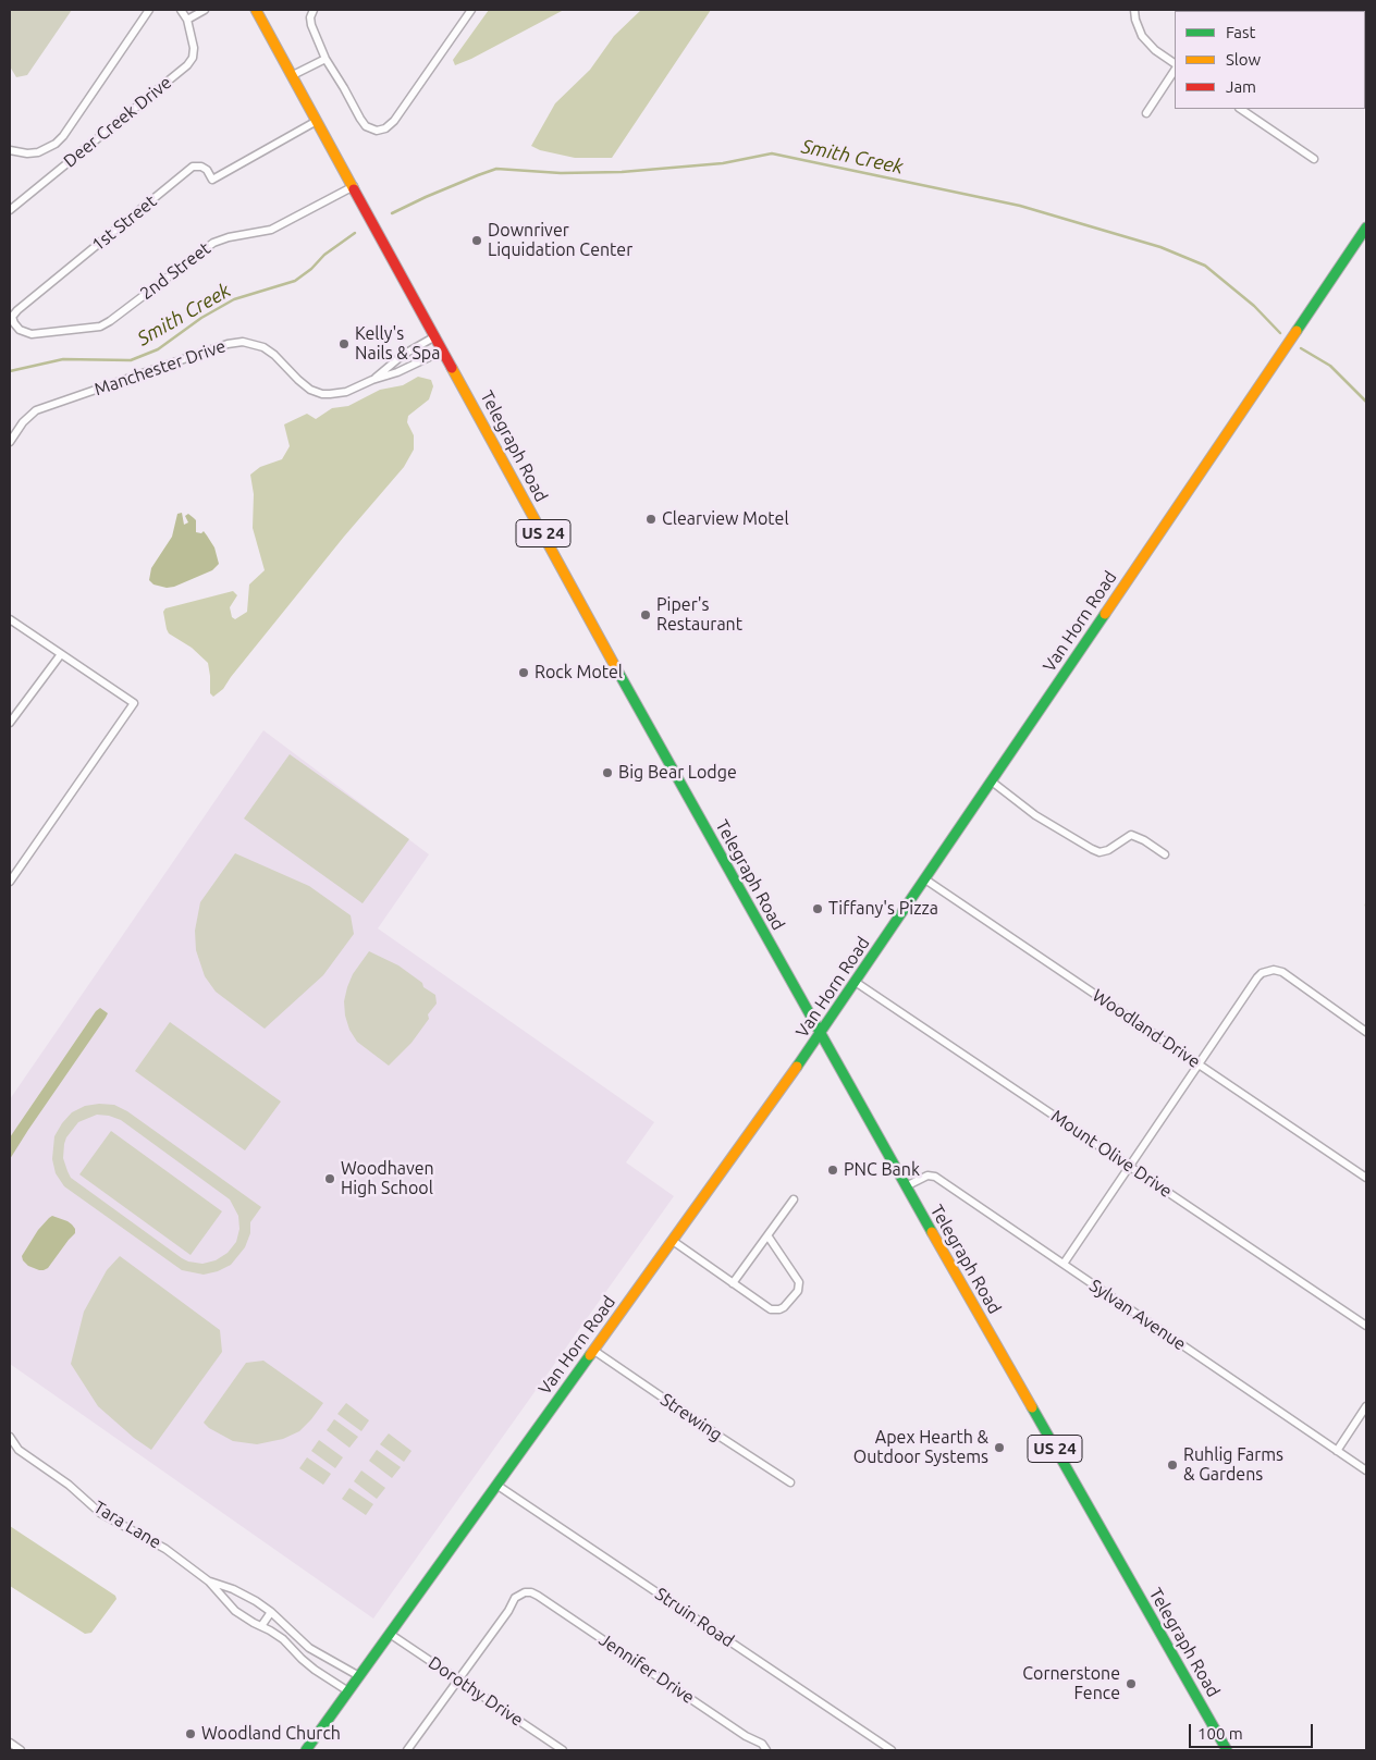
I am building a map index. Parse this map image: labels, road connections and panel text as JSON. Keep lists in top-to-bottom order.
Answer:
{
  "streets": {
    "main road": ["Telegraph Road", "US 24", "Van Horn Road"],
    "street": [
      "Deer Creek Drive",
      "1st Street",
      "2nd Street",
      "Manchester Drive",
      "Woodland Drive",
      "Mount Olive Drive",
      "Sylvan Avenue",
      "Strewing",
      "Tara Lane",
      "Struin Road",
      "Jennifer Drive",
      "Dorothy Drive"
    ]
  },
  "crossings": [
    ["1st Street", "2nd Street"],
    ["1st Street", "Telegraph Road"],
    ["2nd Street", "Telegraph Road"],
    ["Manchester Drive", "Telegraph Road"],
    ["Telegraph Road", "Van Horn Road"],
    ["Telegraph Road", "Sylvan Avenue"],
    ["Van Horn Road", "Woodland Drive"],
    ["Van Horn Road", "Mount Olive Drive"],
    ["Van Horn Road", "Strewing"],
    ["Van Horn Road", "Tara Lane"],
    ["Van Horn Road", "Struin Road"],
    ["Van Horn Road", "Dorothy Drive"],
    ["Jennifer Drive", "Dorothy Drive"]
  ],
  "water": ["Smith Creek"],
  "places": [
    "Downriver Liquidation Center",
    "Kelly's Nails & Spa",
    "Clearview Motel",
    "Piper's Restaurant",
    "Rock Motel",
    "Big Bear Lodge",
    "Tiffany's Pizza",
    "PNC Bank",
    "Woodhaven High School",
    "Apex Hearth & Outdoor Systems",
    "Ruhlig Farms & Gardens",
    "Cornerstone Fence",
    "Woodland Church"
  ],
  "legend": ["Fast", "Slow", "Jam"],
  "scale_bar": "100 m"
}
